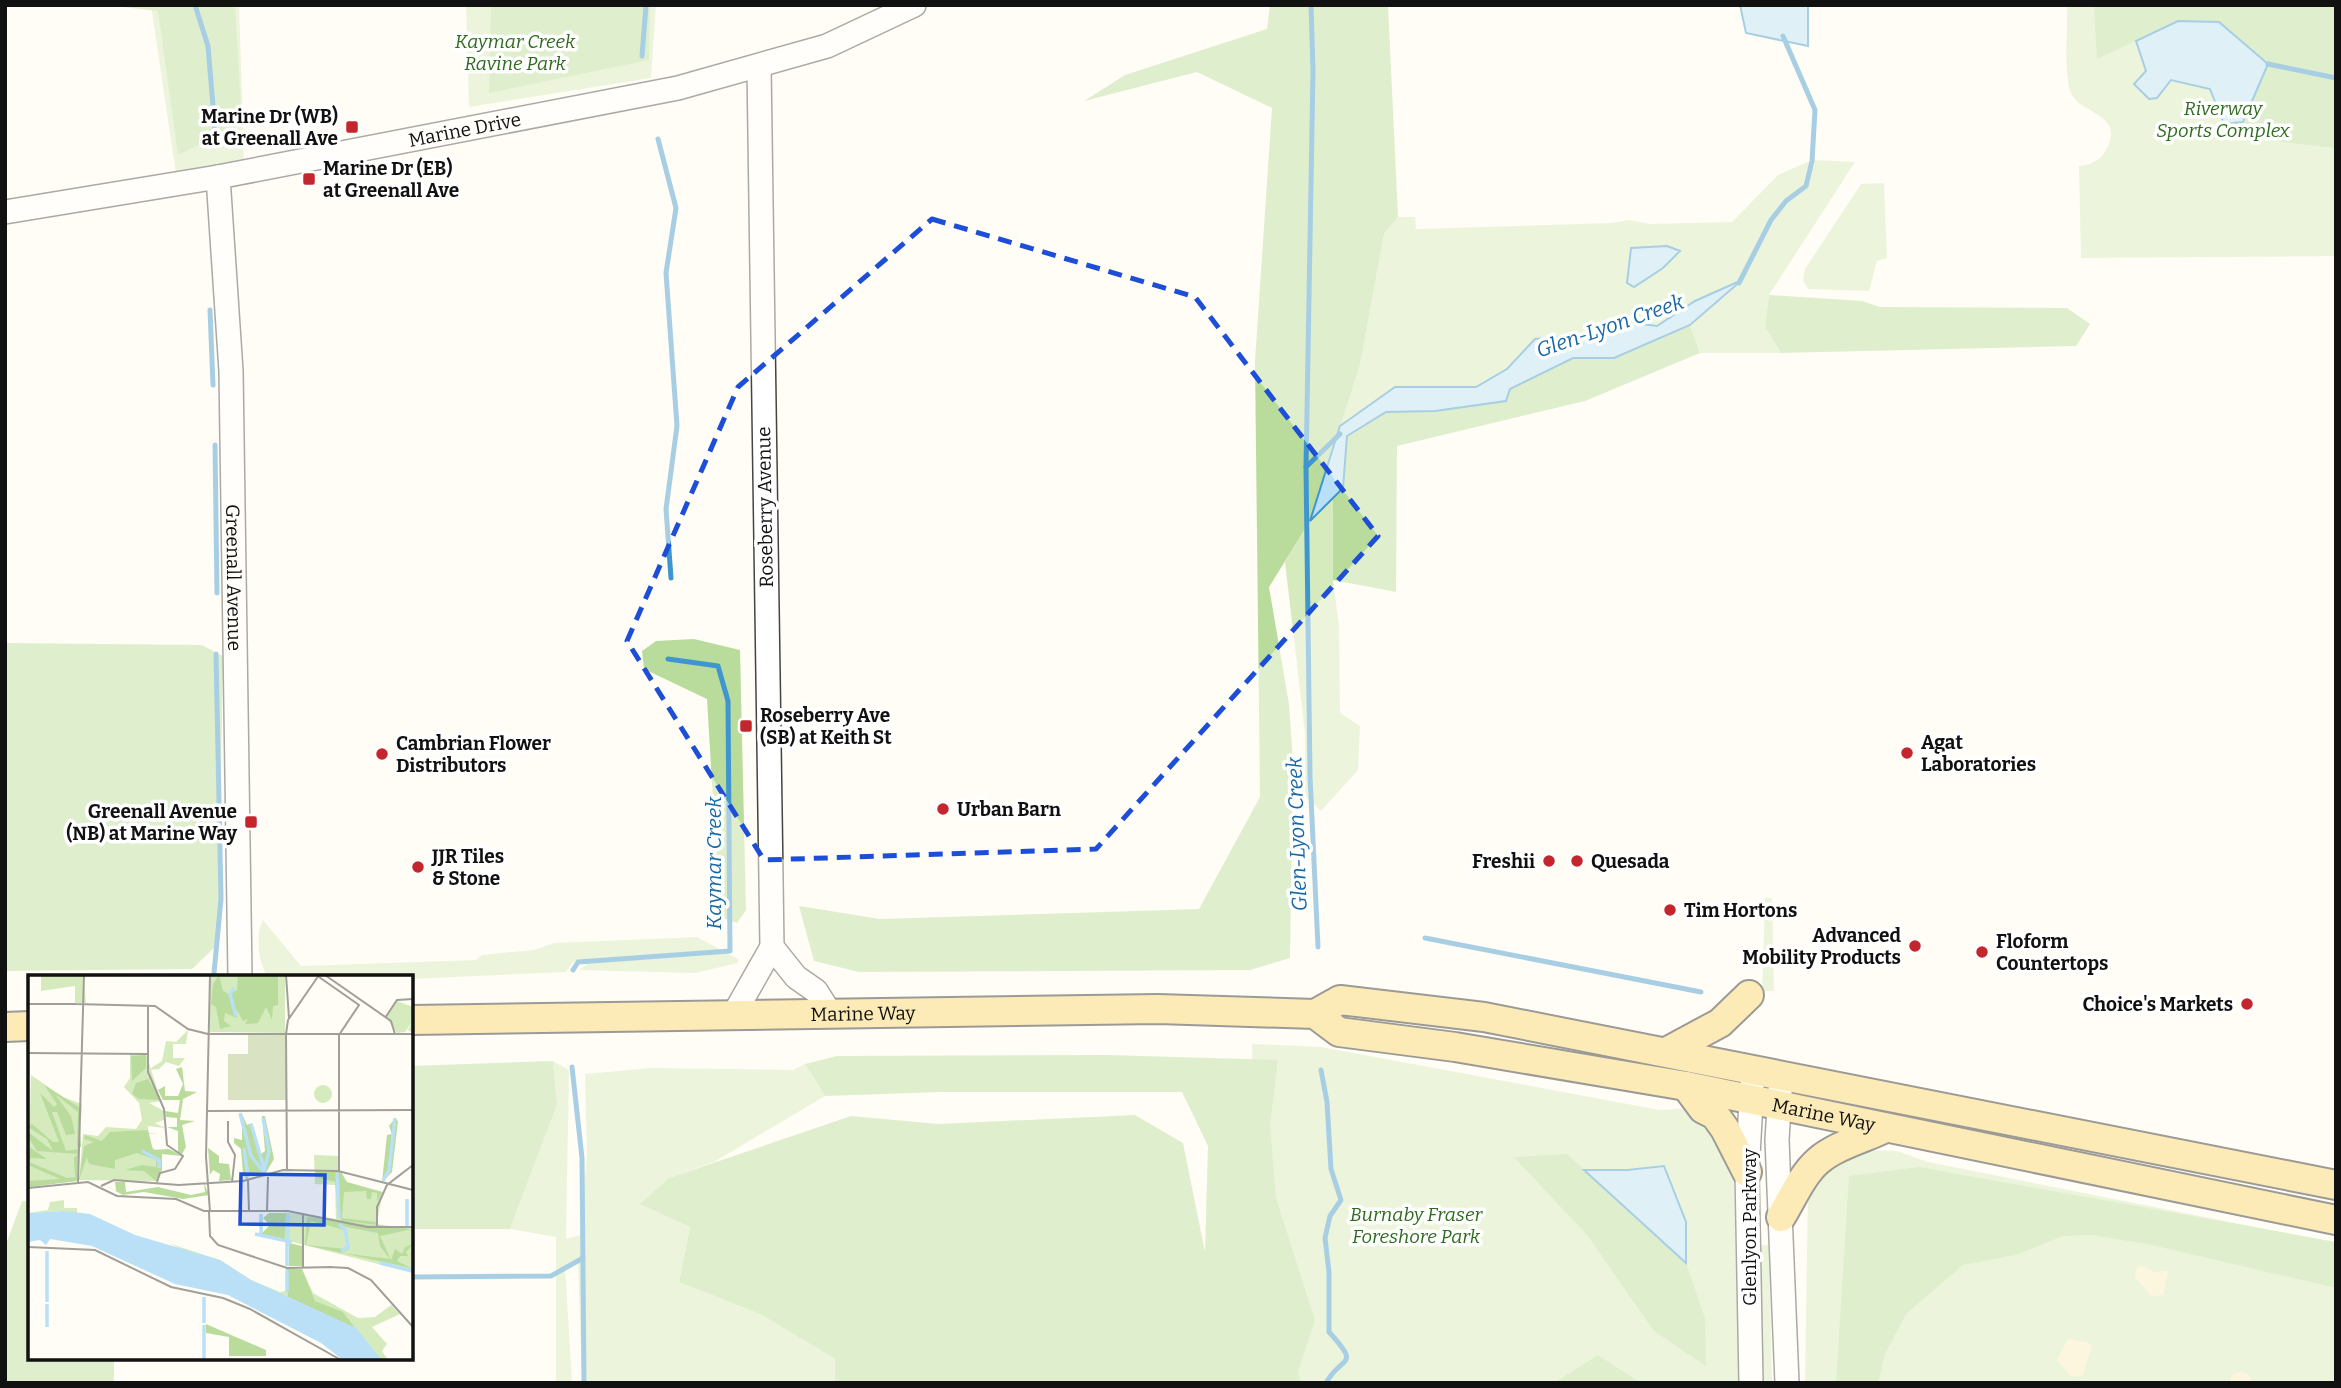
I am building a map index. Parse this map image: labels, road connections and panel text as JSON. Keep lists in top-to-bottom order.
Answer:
{
  "streets": {
    "main road": ["Marine Way"],
    "street": [
      "Marine Drive",
      "Roseberry Avenue",
      "Greenall Avenue",
      "Glenlyon Parkway"
    ]
  },
  "crossings": [
    ["Marine Drive", "Roseberry Avenue"],
    ["Marine Drive", "Greenall Avenue"],
    ["Marine Way", "Glenlyon Parkway"]
  ],
  "water": ["Glen-Lyon Creek", "Kaymar Creek"],
  "parks": ["Kaymar Creek Ravine Park", "Riverway Sports Complex", "Burnaby Fraser Foreshore Park"],
  "places": {
    "transit": [
      "Marine Dr (WB) at Greenall Ave",
      "Marine Dr (EB) at Greenall Ave",
      "Roseberry Ave (SB) at Keith St",
      "Greenall Avenue (NB) at Marine Way"
    ],
    "other": [
      "Agat Laboratories",
      "Cambrian Flower Distributors",
      "Urban Barn",
      "Freshii",
      "Quesada",
      "JJR Tiles & Stone",
      "Tim Hortons",
      "Advanced Mobility Products",
      "Floform Countertops",
      "Choice's Markets"
    ]
  }
}
